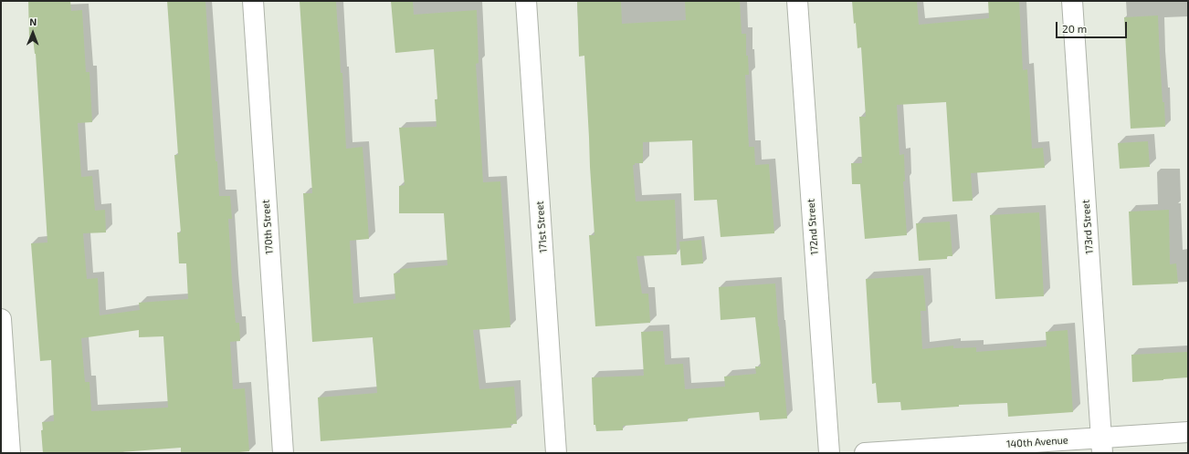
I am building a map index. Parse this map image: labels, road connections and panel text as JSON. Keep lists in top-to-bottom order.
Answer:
{
  "streets": {
    "street": [
      "170th Street",
      "171st Street",
      "172nd Street",
      "173rd Street",
      "140th Avenue"
    ]
  },
  "crossings": [
    ["173rd Street", "140th Avenue"]
  ],
  "scale_bar": "20 m",
  "north": "top"
}
